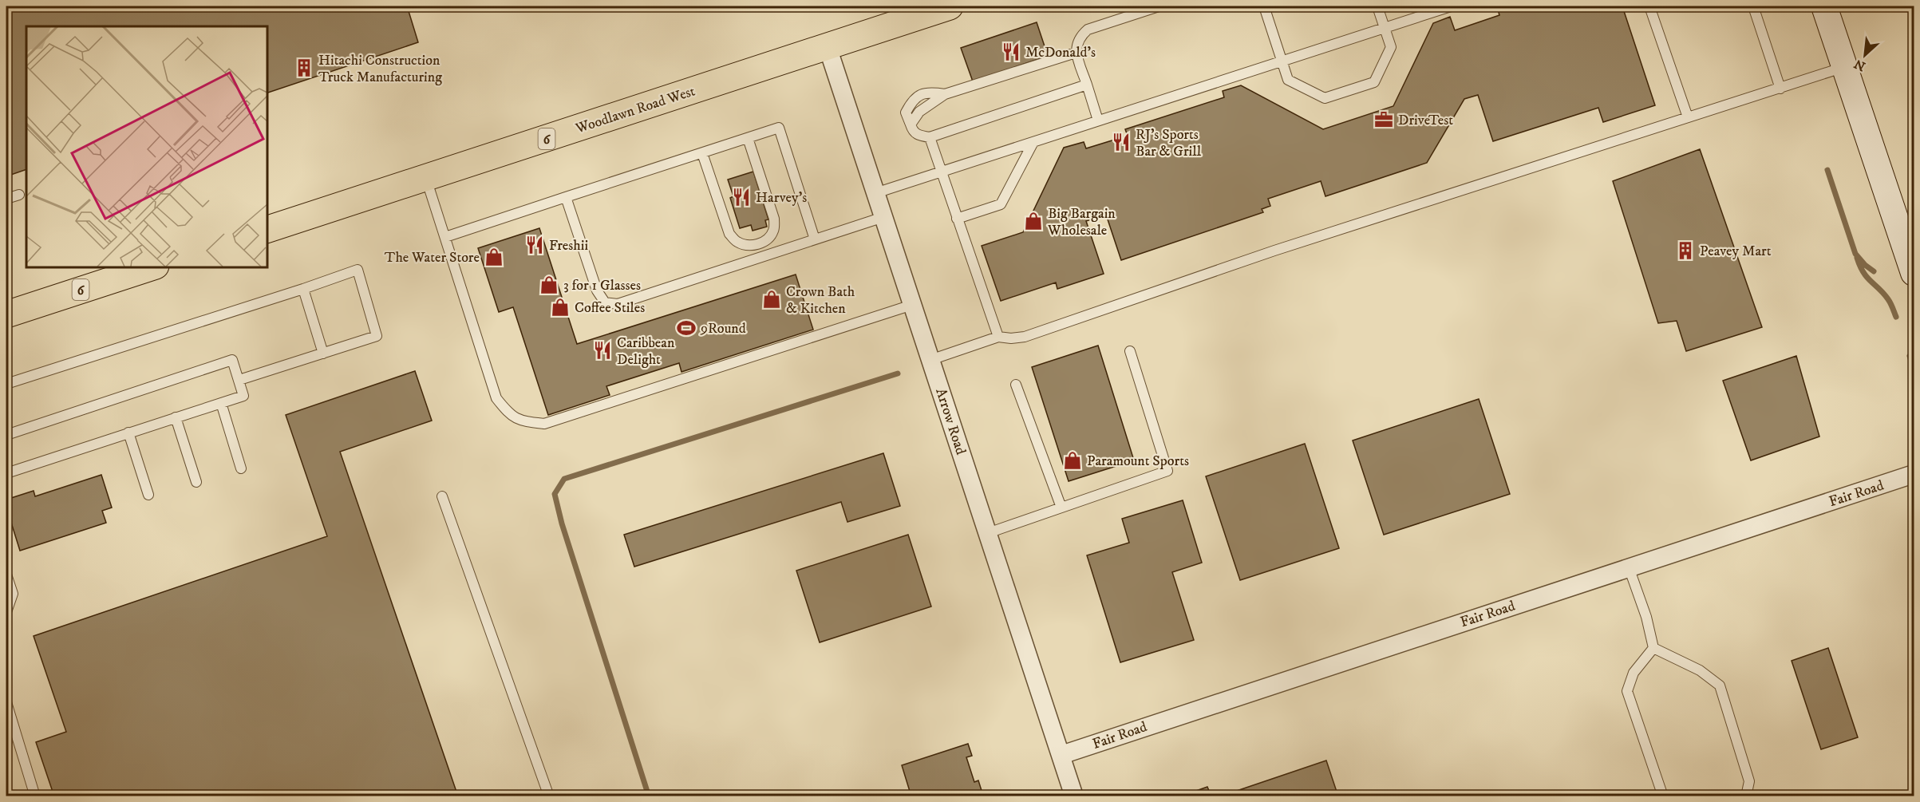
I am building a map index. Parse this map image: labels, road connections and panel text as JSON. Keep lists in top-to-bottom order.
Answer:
{
  "streets": {
    "main road": ["Woodlawn Road West", "6"],
    "street": ["Arrow Road", "Fair Road"]
  },
  "crossings": [
    ["Woodlawn Road West", "Arrow Road"],
    ["Arrow Road", "Fair Road"]
  ],
  "places": {
    "restaurant": [
      "McDonald's",
      "RJ’s Sports Bar & Grill",
      "Harvey's",
      "Freshii",
      "Caribbean Delight"
    ],
    "building": ["Hitachi Construction Truck Manufacturing", "Peavey Mart"],
    "office": ["DriveTest"],
    "shop": [
      "Big Bargain Wholesale",
      "The Water Store",
      "3 for 1 Glasses",
      "Crown Bath & Kitchen",
      "Coffee Stiles",
      "Paramount Sports"
    ],
    "sports": ["9Round"]
  },
  "north": "bottom left"
}
